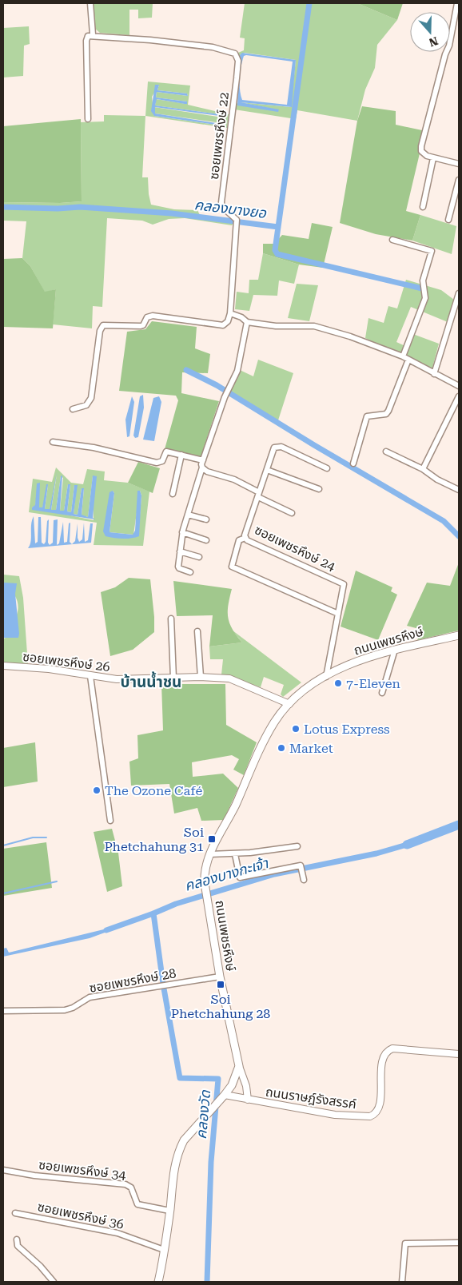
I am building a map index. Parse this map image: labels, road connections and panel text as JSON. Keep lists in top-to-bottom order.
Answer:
{
  "streets": {
    "main road": ["ถนนเพชรหึงษ์"],
    "street": [
      "ซอยเพชรหึงษ์ 22",
      "ซอยเพชรหึงษ์ 24",
      "ซอยเพชรหึงษ์ 26",
      "ซอยเพชรหึงษ์ 28",
      "ถนนราษฎ์รังสรรค์",
      "ซอยเพชรหึงษ์ 34",
      "ซอยเพชรหึงษ์ 36"
    ]
  },
  "crossings": [
    ["ซอยเพชรหึงษ์ 24", "ถนนเพชรหึงษ์"],
    ["ถนนเพชรหึงษ์", "ซอยเพชรหึงษ์ 26"],
    ["ถนนเพชรหึงษ์", "ซอยเพชรหึงษ์ 28"]
  ],
  "districts": ["บ้านน้ำชน"],
  "water": ["คลองบางยอ", "คลองบางกะเจ้า", "คลองวัด"],
  "places": {
    "other": [
      "7-Eleven",
      "Lotus Express",
      "Market",
      "The Ozone Café"
    ],
    "transit": ["Soi Phetchahung 31", "Soi Phetchahung 28"]
  },
  "north": "bottom"
}
